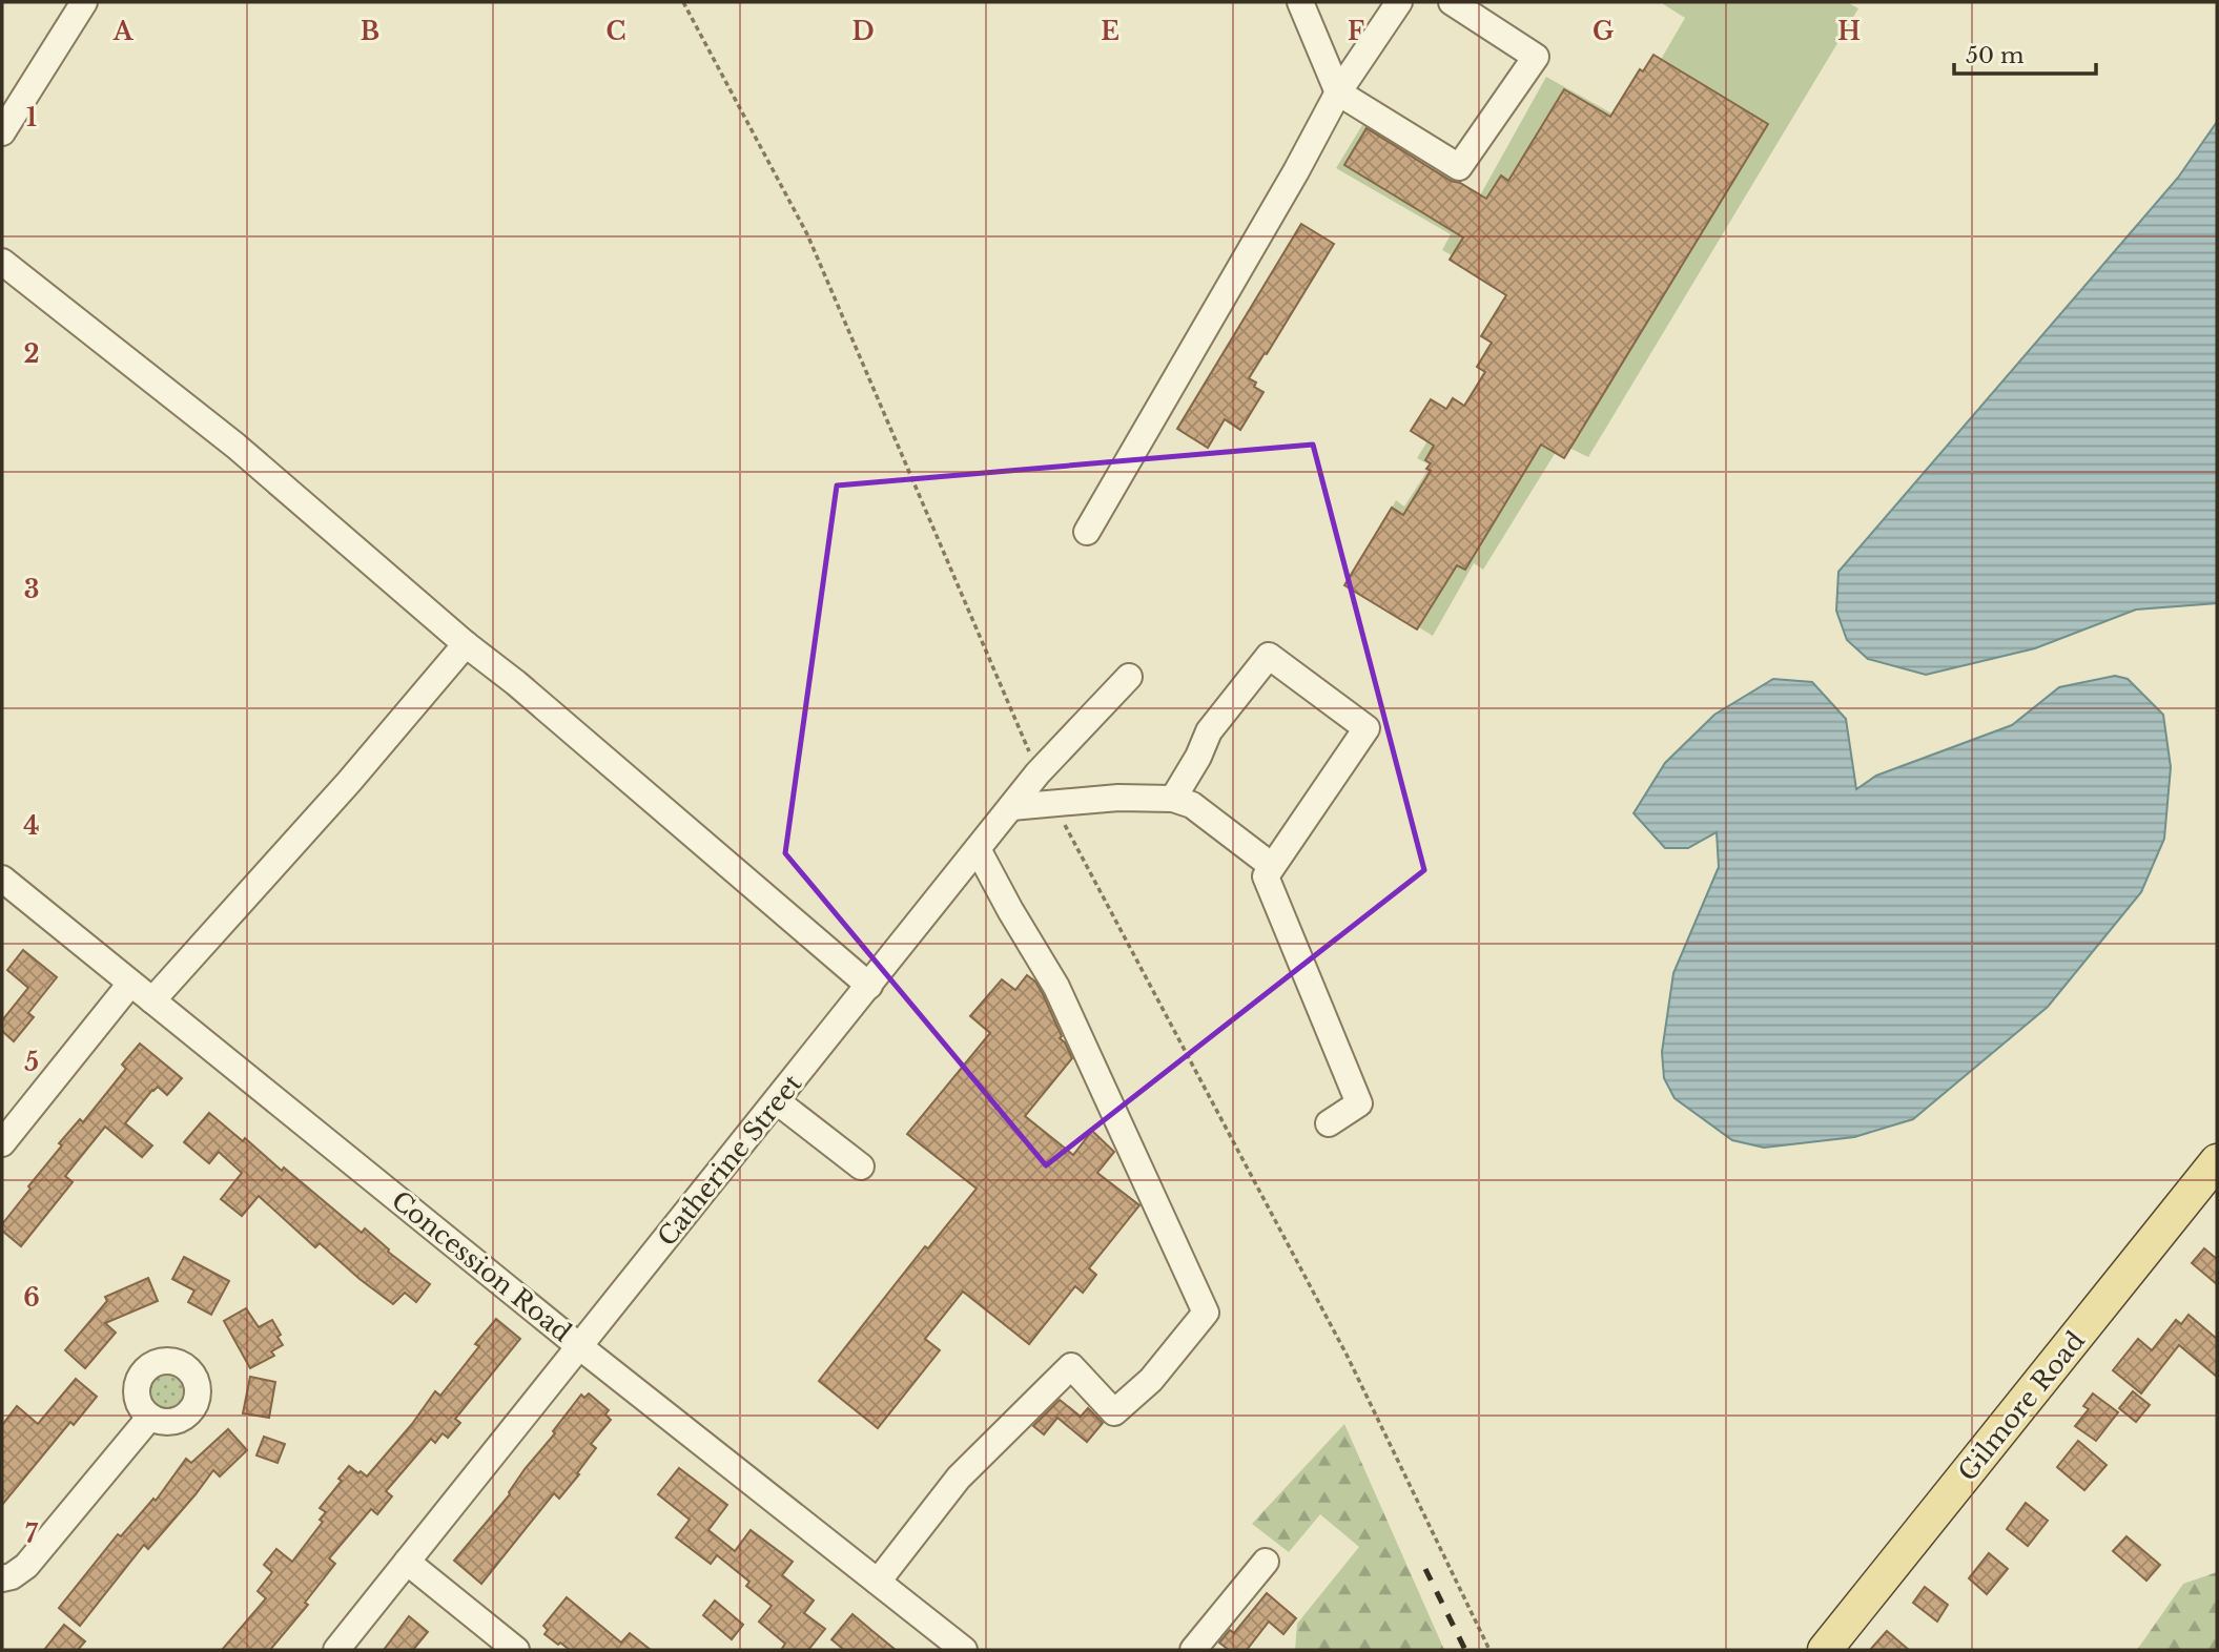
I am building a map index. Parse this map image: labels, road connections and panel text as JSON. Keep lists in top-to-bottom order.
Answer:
{
  "streets": {
    "main road": ["Gilmore Road"],
    "street": ["Catherine Street", "Concession Road"]
  },
  "crossings": [
    ["Catherine Street", "Concession Road"]
  ],
  "scale_bar": "50 m",
  "grid": {
    "columns": [
      "A",
      "B",
      "C",
      "D",
      "E",
      "F",
      "G",
      "H"
    ],
    "rows": [
      "1",
      "2",
      "3",
      "4",
      "5",
      "6",
      "7"
    ]
  }
}
